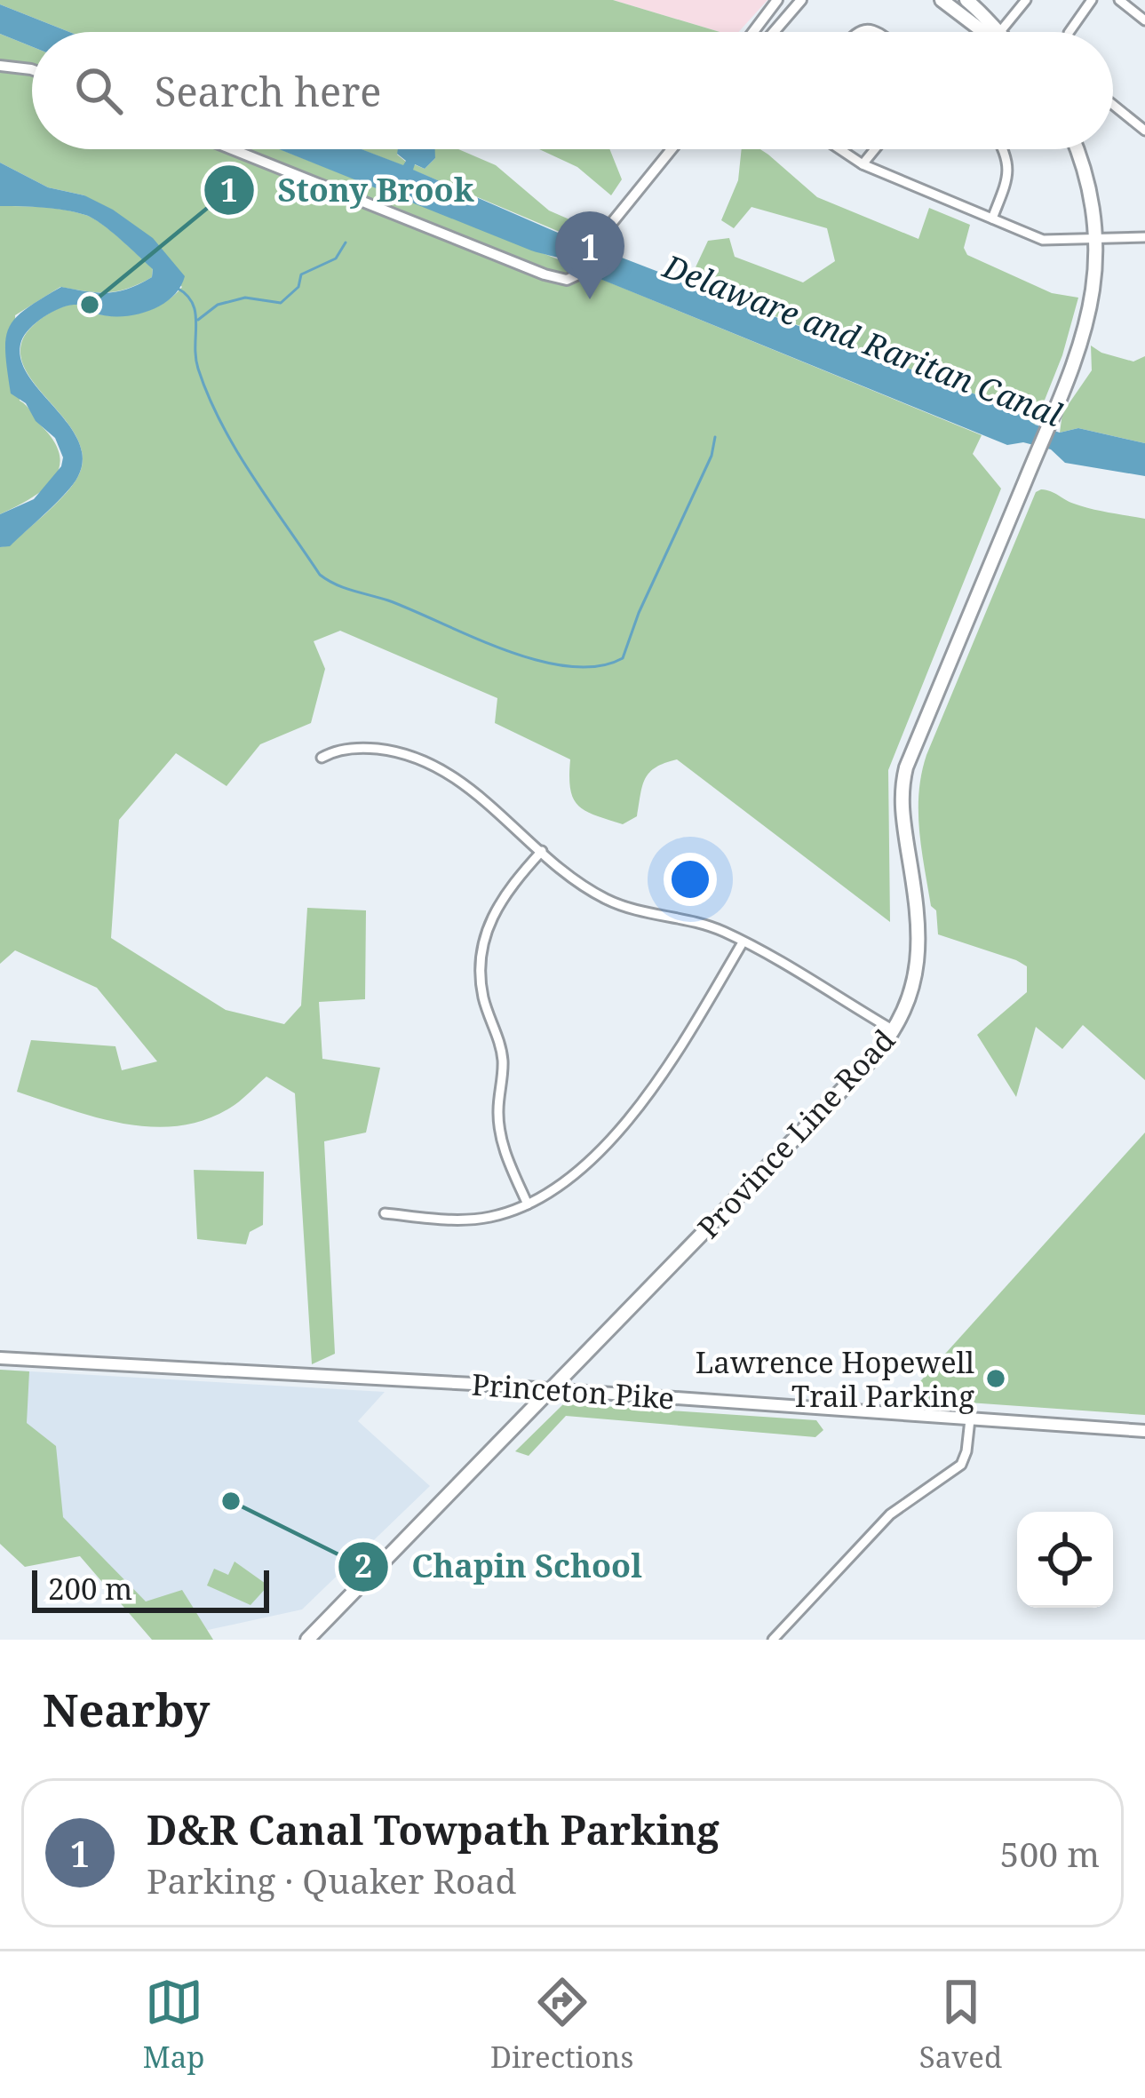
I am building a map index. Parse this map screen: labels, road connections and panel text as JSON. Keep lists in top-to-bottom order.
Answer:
{
  "streets": {
    "main road": ["Province Line Road", "Princeton Pike"]
  },
  "crossings": [
    ["Province Line Road", "Princeton Pike"]
  ],
  "water": ["Delaware and Raritan Canal"],
  "places": ["Stony Brook", "Lawrence Hopewell Trail Parking", "Chapin School"],
  "scale_bar": "200 m",
  "page": {
    "search": "Search here",
    "pins": "1",
    "scale": "200 m",
    "heading": "Nearby",
    "list": [
      {
        "mark": "1",
        "name": "D&R Canal Towpath Parking",
        "note": "Parking · Quaker Road",
        "value": "500 m"
      }
    ],
    "nav": ["Map", "Directions", "Saved"]
  }
}
